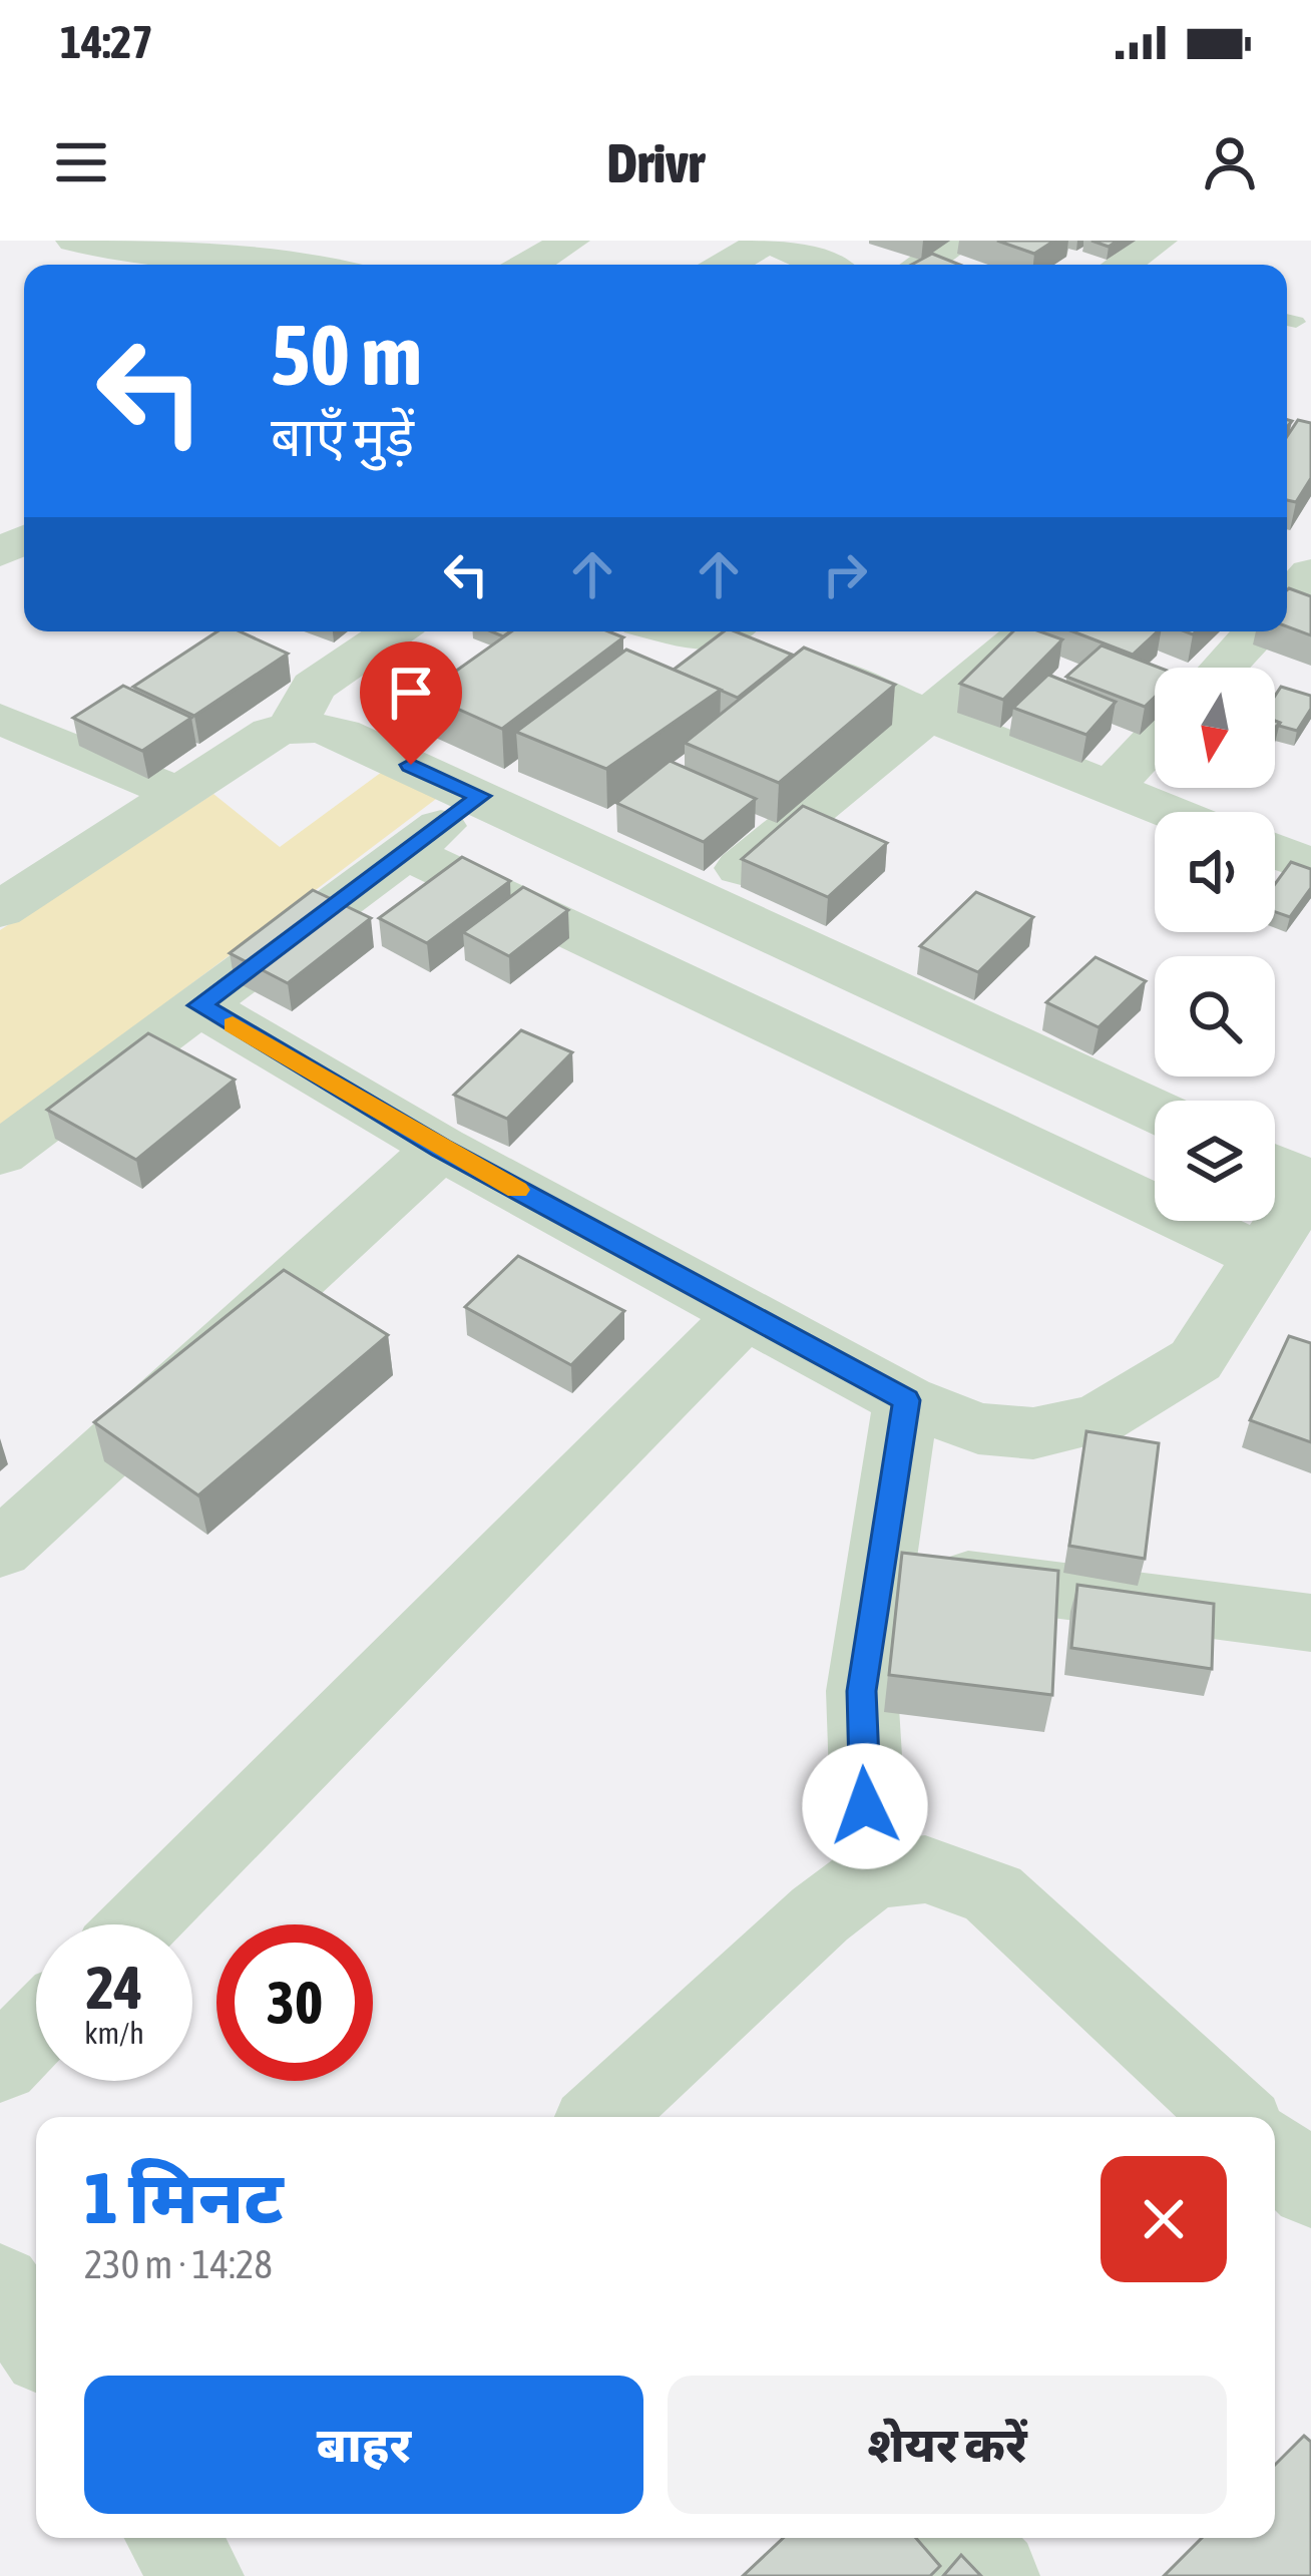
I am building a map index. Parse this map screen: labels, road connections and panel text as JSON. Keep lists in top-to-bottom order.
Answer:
{
  "north": "bottom",
  "page": {
    "status": "14:27",
    "header": "Drivr",
    "turn": ["50 m", "बाएँ मुड़ें"],
    "speed": "24 km/h",
    "limit": "30",
    "heading": ["1 मिनट", "230 m · 14:28"],
    "buttons": ["बाहर", "शेयर करें"]
  }
}
